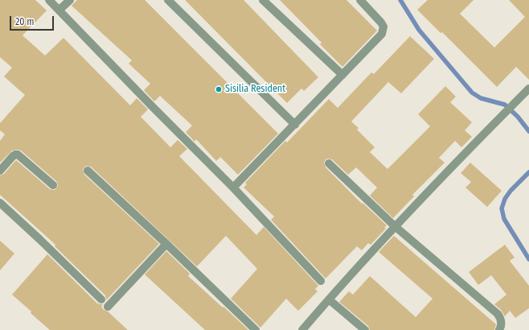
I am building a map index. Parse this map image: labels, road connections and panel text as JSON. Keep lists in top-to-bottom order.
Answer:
{
  "places": ["Sisilia Resident"],
  "scale_bar": "20 m"
}
